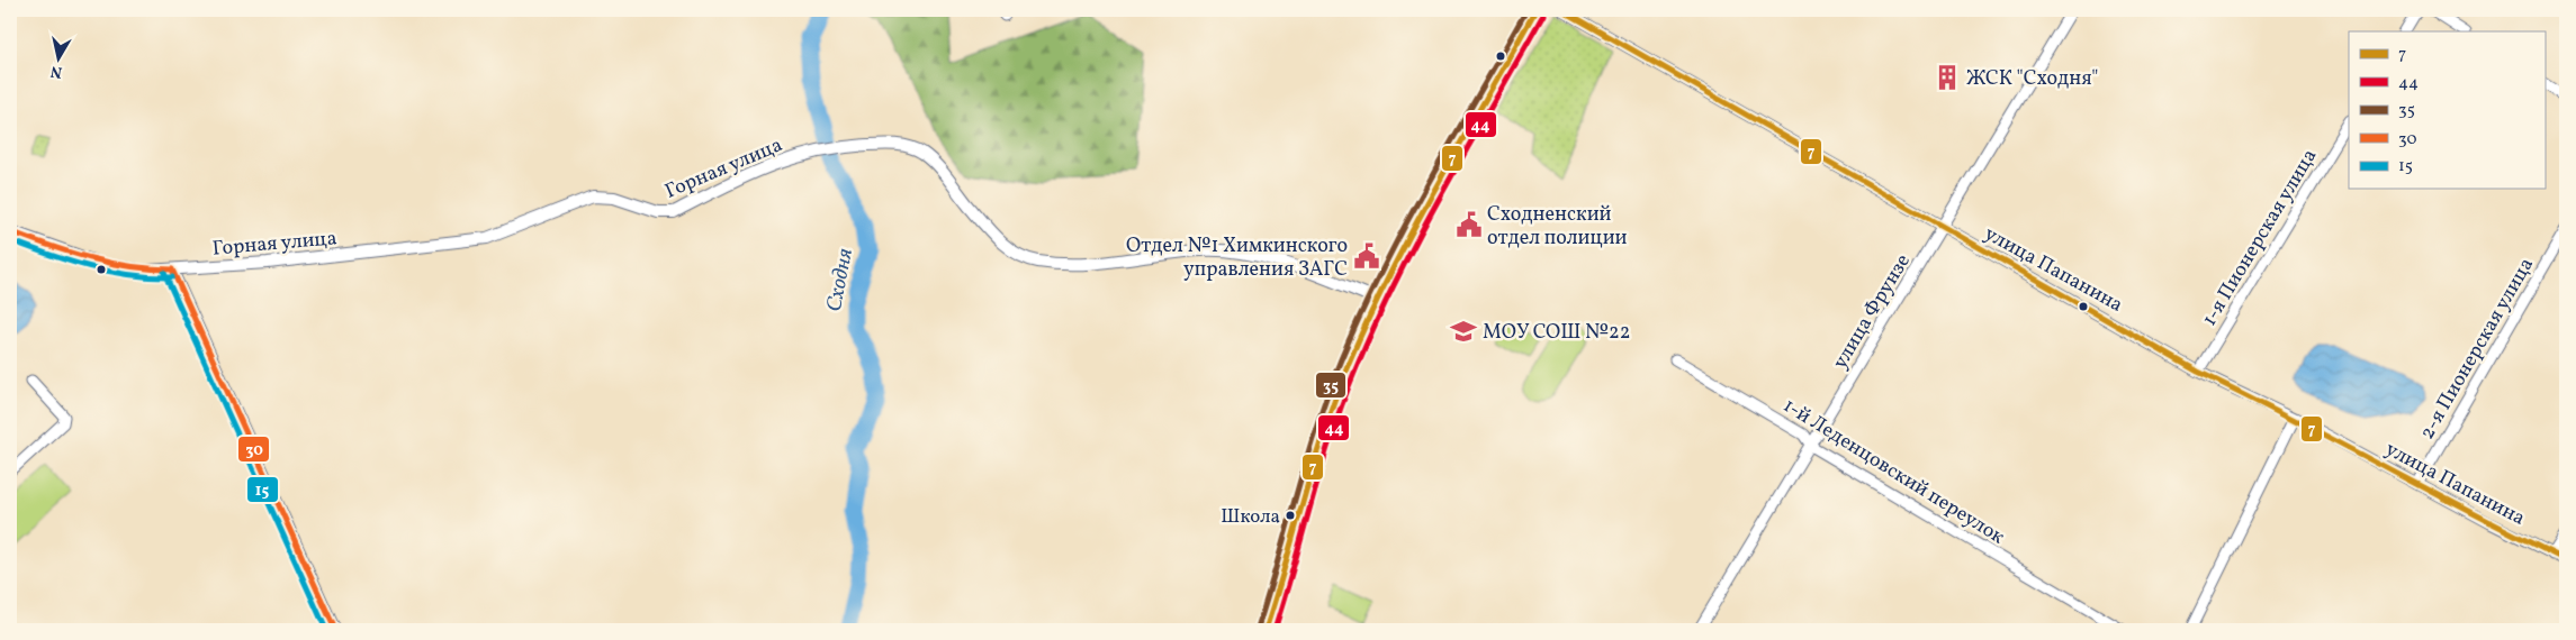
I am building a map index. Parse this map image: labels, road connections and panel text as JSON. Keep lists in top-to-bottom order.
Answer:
{
  "streets": {
    "street": [
      "Горная улица",
      "1-я Пионерская улица",
      "улица Папанина",
      "улица Фрунзе",
      "2-я Пионерская улица",
      "1-й Леденцовский переулок"
    ]
  },
  "crossings": [
    ["1-я Пионерская улица", "улица Папанина"],
    ["улица Папанина", "улица Фрунзе"],
    ["улица Папанина", "2-я Пионерская улица"],
    ["улица Фрунзе", "1-й Леденцовский переулок"]
  ],
  "water": ["Сходня"],
  "places": {
    "building": ["ЖСК \"Сходня\""],
    "public building": ["Сходненский отдел полиции", "Отдел №1 Химкинского управления ЗАГС"],
    "school or university": ["МОУ СОШ №22"],
    "other": ["Школа"]
  },
  "lines": [
    "transit line 7",
    "transit line 35",
    "transit line 44",
    "transit line 30",
    "transit line 15"
  ],
  "legend": [
    "7",
    "44",
    "35",
    "30",
    "15"
  ],
  "north": "bottom"
}
